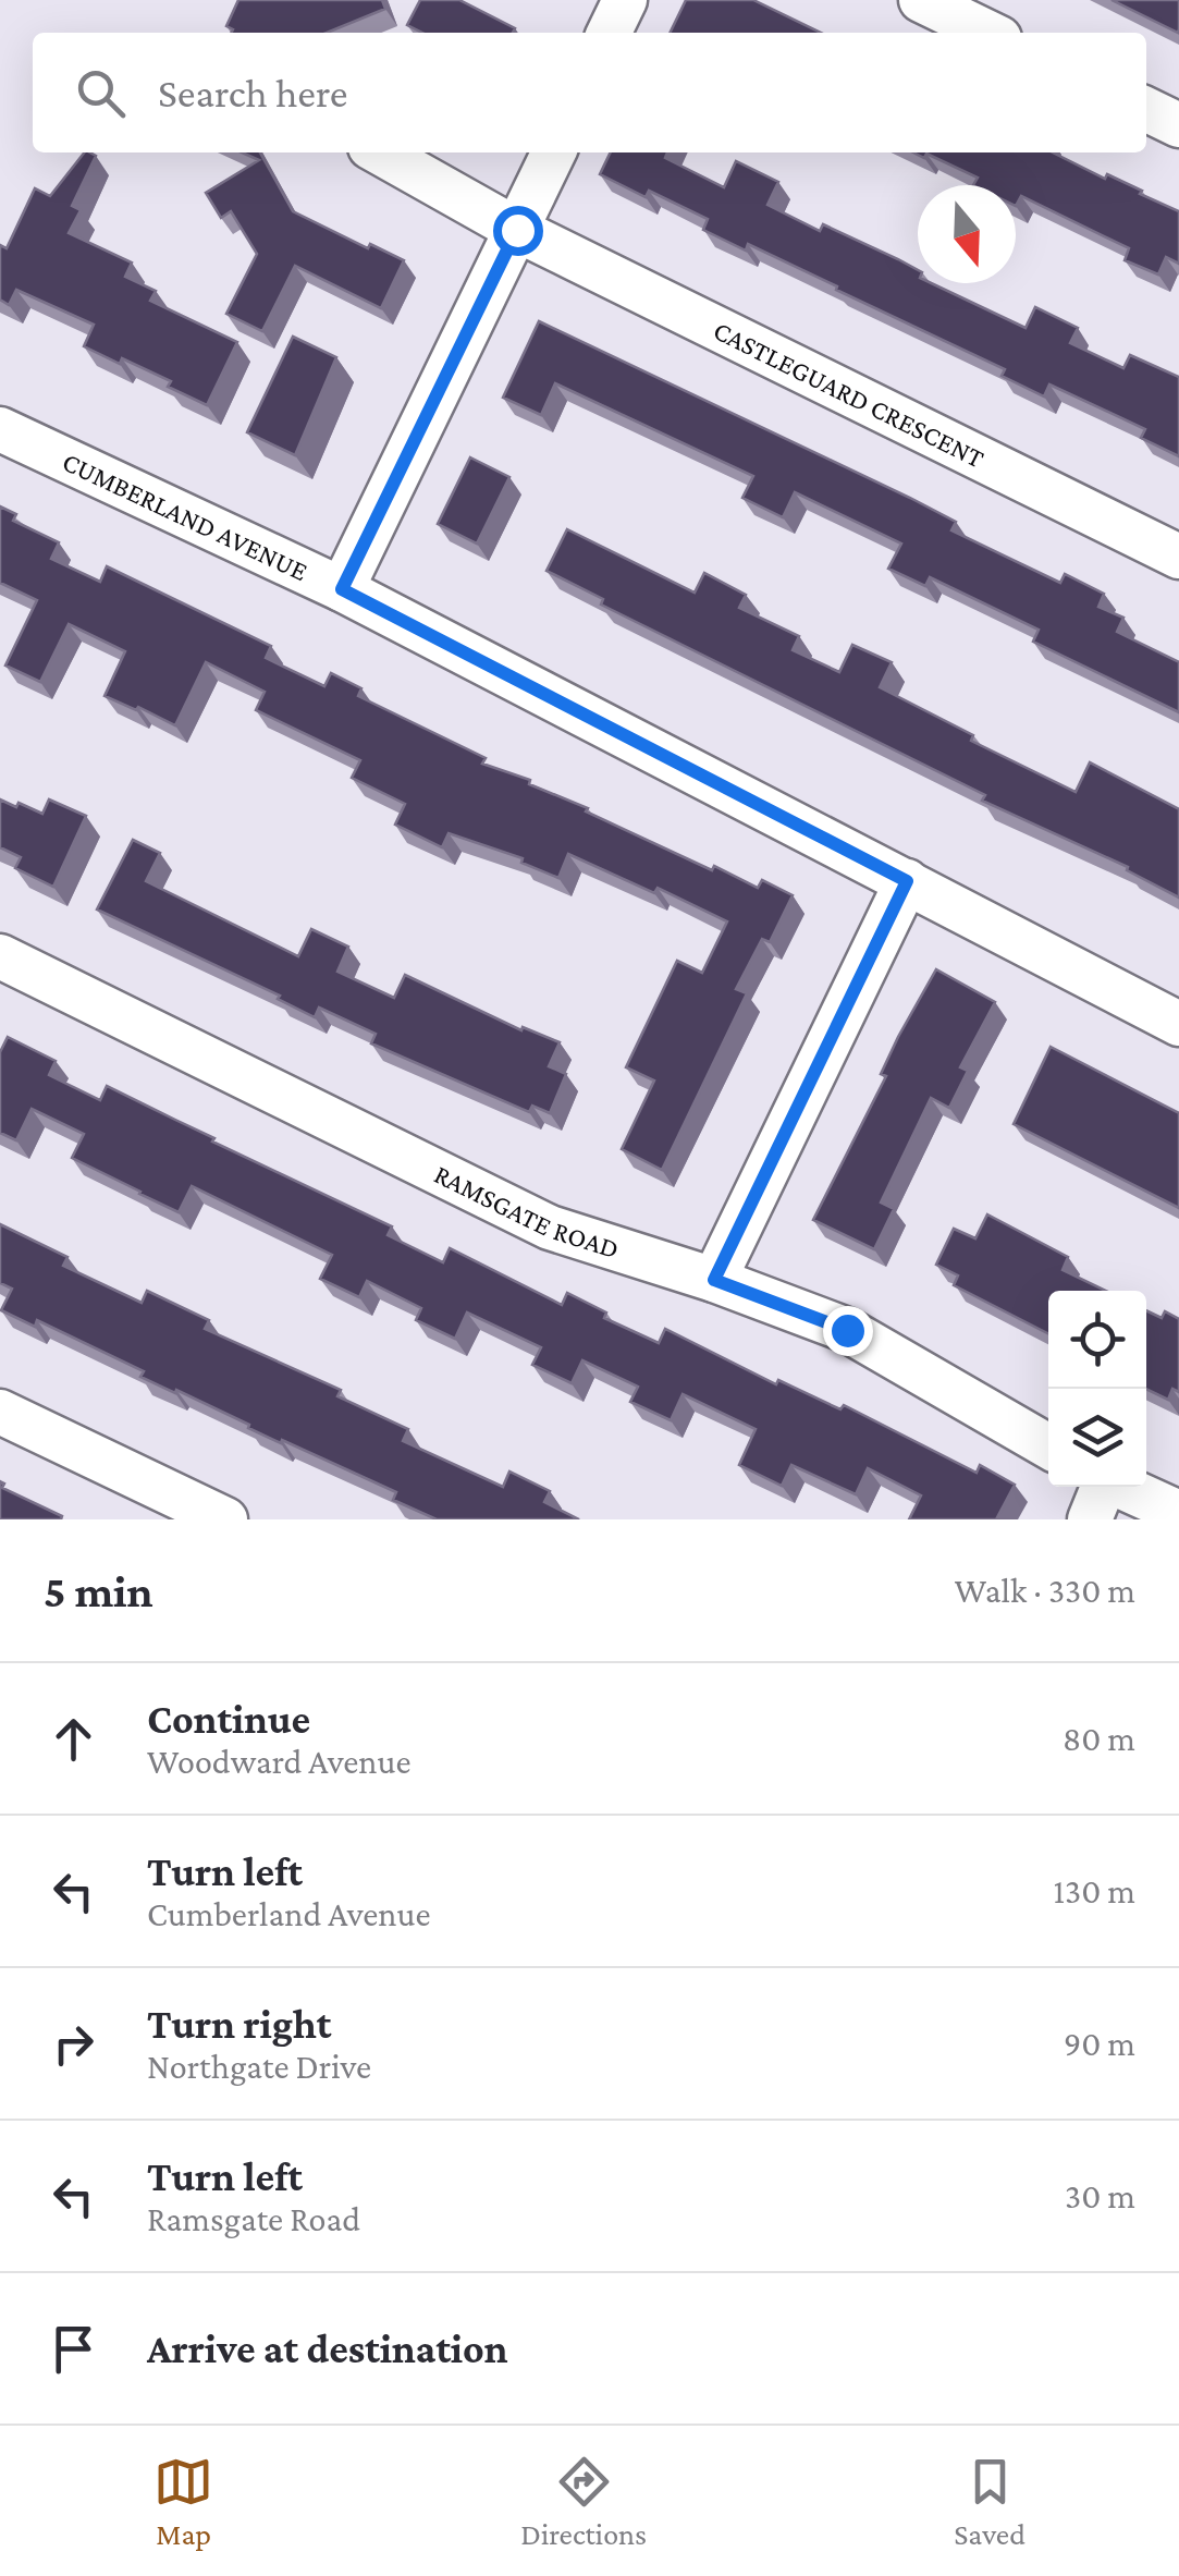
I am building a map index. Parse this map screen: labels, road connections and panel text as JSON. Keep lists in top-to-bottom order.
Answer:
{
  "streets": {
    "street": ["CASTLEGUARD CRESCENT", "CUMBERLAND AVENUE", "RAMSGATE ROAD"]
  },
  "north": "bottom",
  "page": {
    "search": "Search here",
    "heading": ["5 min", "Walk · 330 m"],
    "list": [
      ["Continue", "Woodward Avenue", "80 m"],
      ["Turn left", "Cumberland Avenue", "130 m"],
      ["Turn right", "Northgate Drive", "90 m"],
      ["Turn left", "Ramsgate Road", "30 m"],
      "Arrive at destination"
    ],
    "nav": ["Map", "Directions", "Saved"]
  }
}
